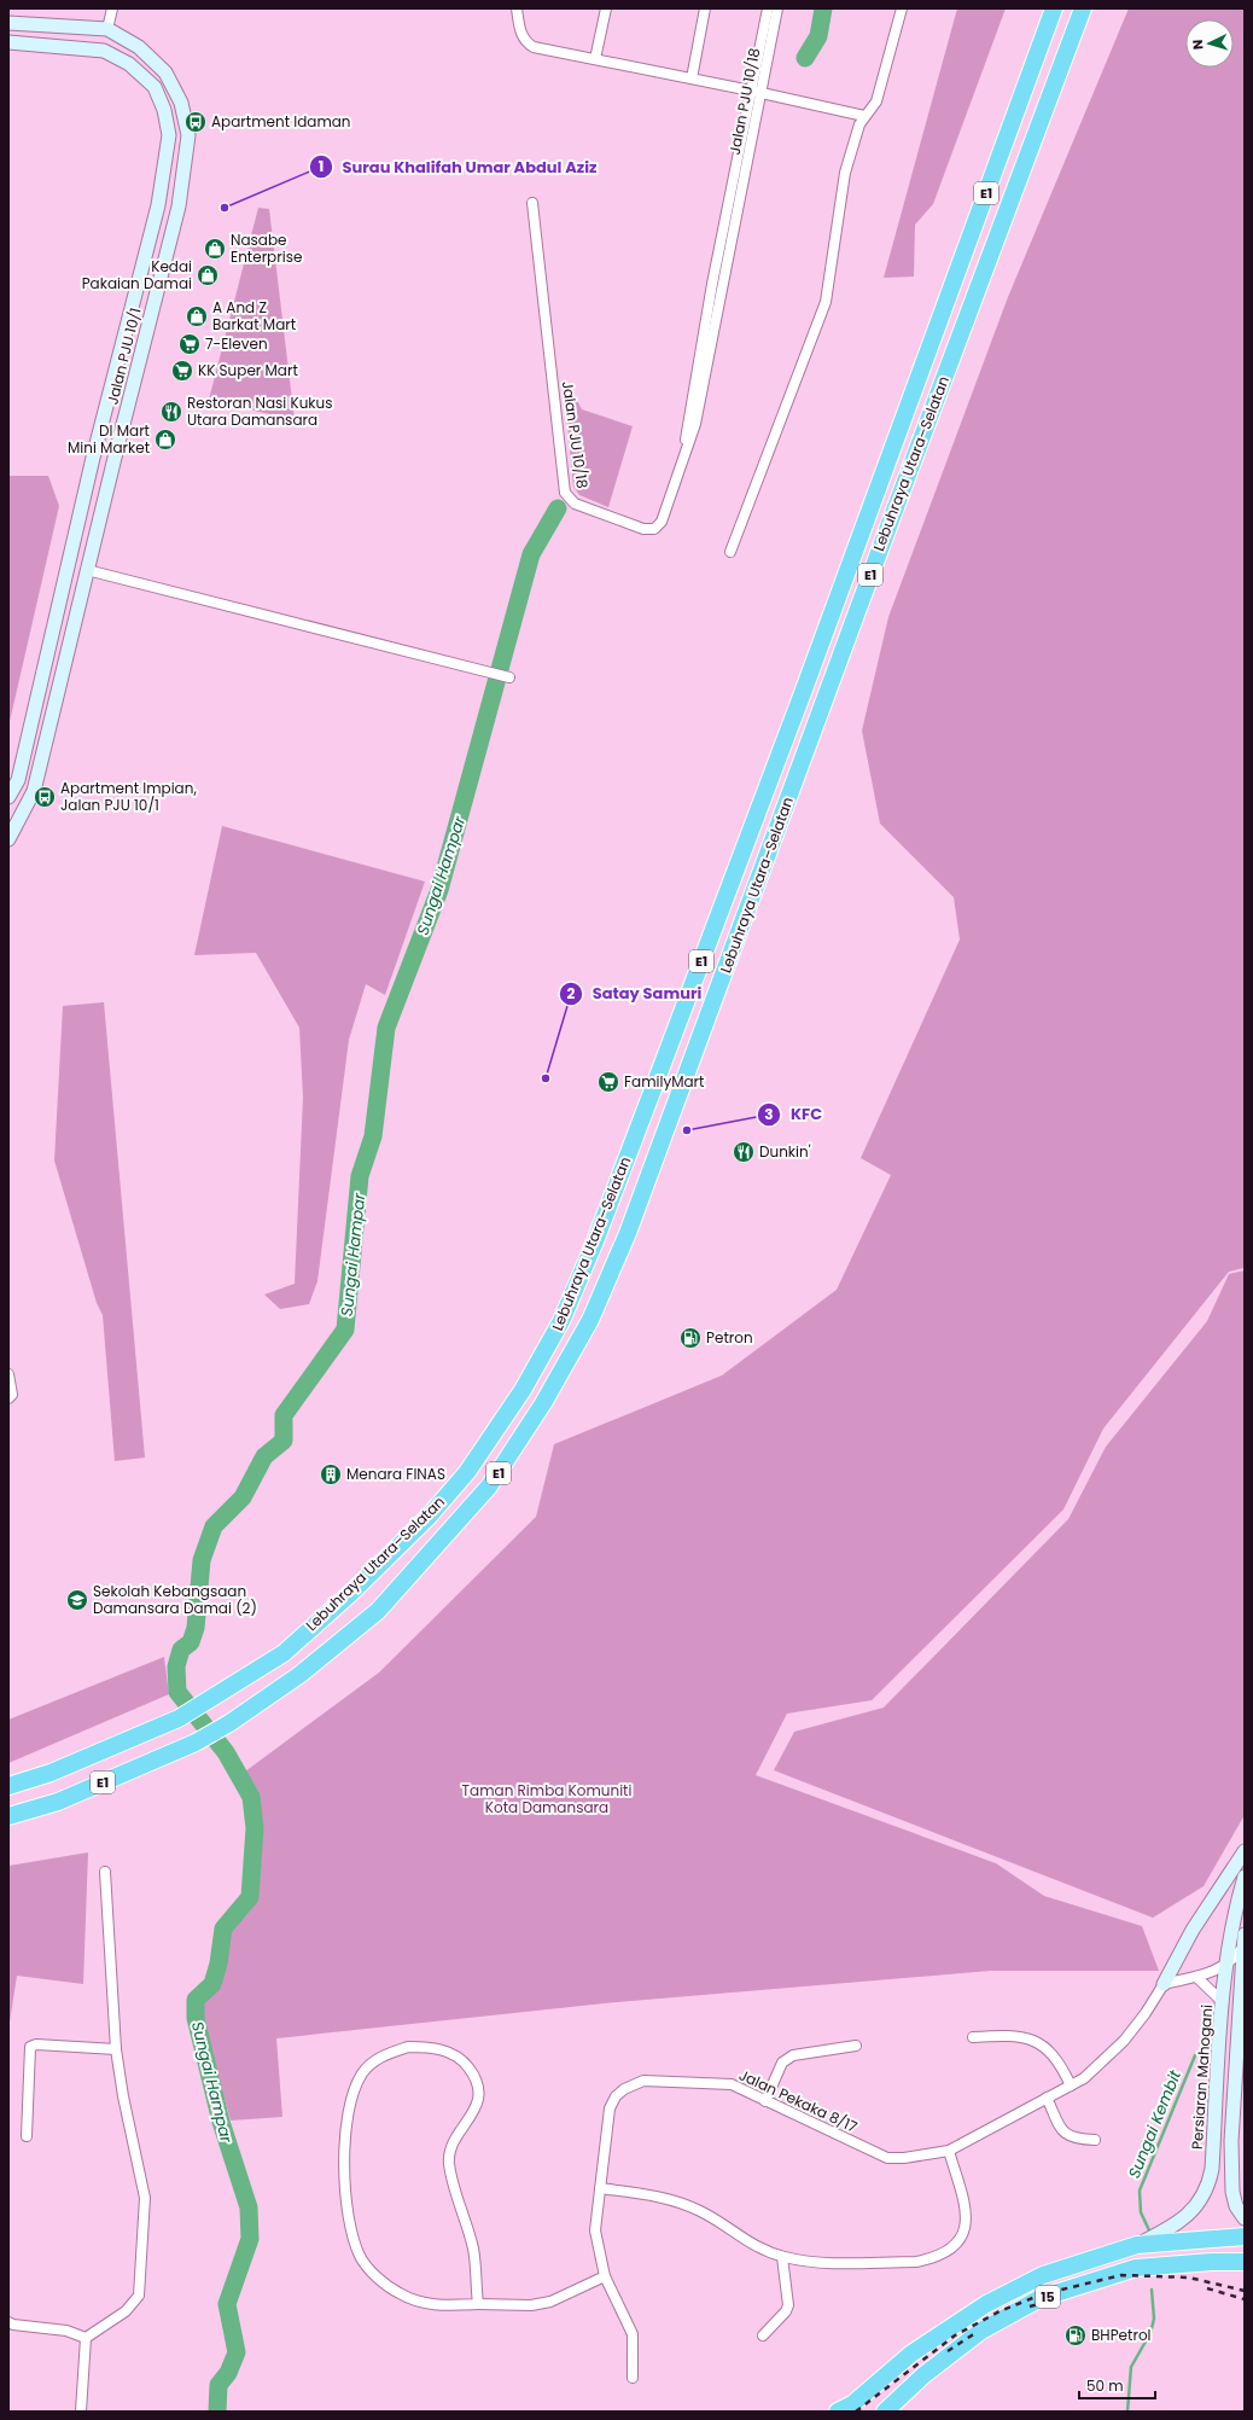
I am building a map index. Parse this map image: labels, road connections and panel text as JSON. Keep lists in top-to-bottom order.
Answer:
{
  "streets": {
    "highway": ["E1", "Lebuhraya Utara–Selatan", "15"],
    "street": [
      "Jalan PJU 10/18",
      "Jalan PJU 10/1",
      "Persiaran Mahogani",
      "Jalan Pekaka 8/17"
    ]
  },
  "crossings": [
    ["Persiaran Mahogani", "15"]
  ],
  "water": ["Sungai Hampar", "Sungai Kembit"],
  "parks": ["Taman Rimba Komuniti Kota Damansara"],
  "places": {
    "bus stop": ["Apartment Idaman", "Apartment Impian, Jalan PJU 10/1"],
    "other": ["Surau Khalifah Umar Abdul Aziz", "Satay Samuri", "KFC"],
    "shop": [
      "Nasabe Enterprise",
      "Kedai Pakaian Damai",
      "A And Z Barkat Mart",
      "DI Mart Mini Market"
    ],
    "supermarket": ["7-Eleven", "KK Super Mart", "FamilyMart"],
    "restaurant": ["Restoran Nasi Kukus Utara Damansara", "Dunkin'"],
    "fuel station": ["Petron", "BHPetrol"],
    "building": ["Menara FINAS"],
    "school or university": ["Sekolah Kebangsaan Damansara Damai (2)"]
  },
  "scale_bar": "50 m",
  "north": "left"
}
